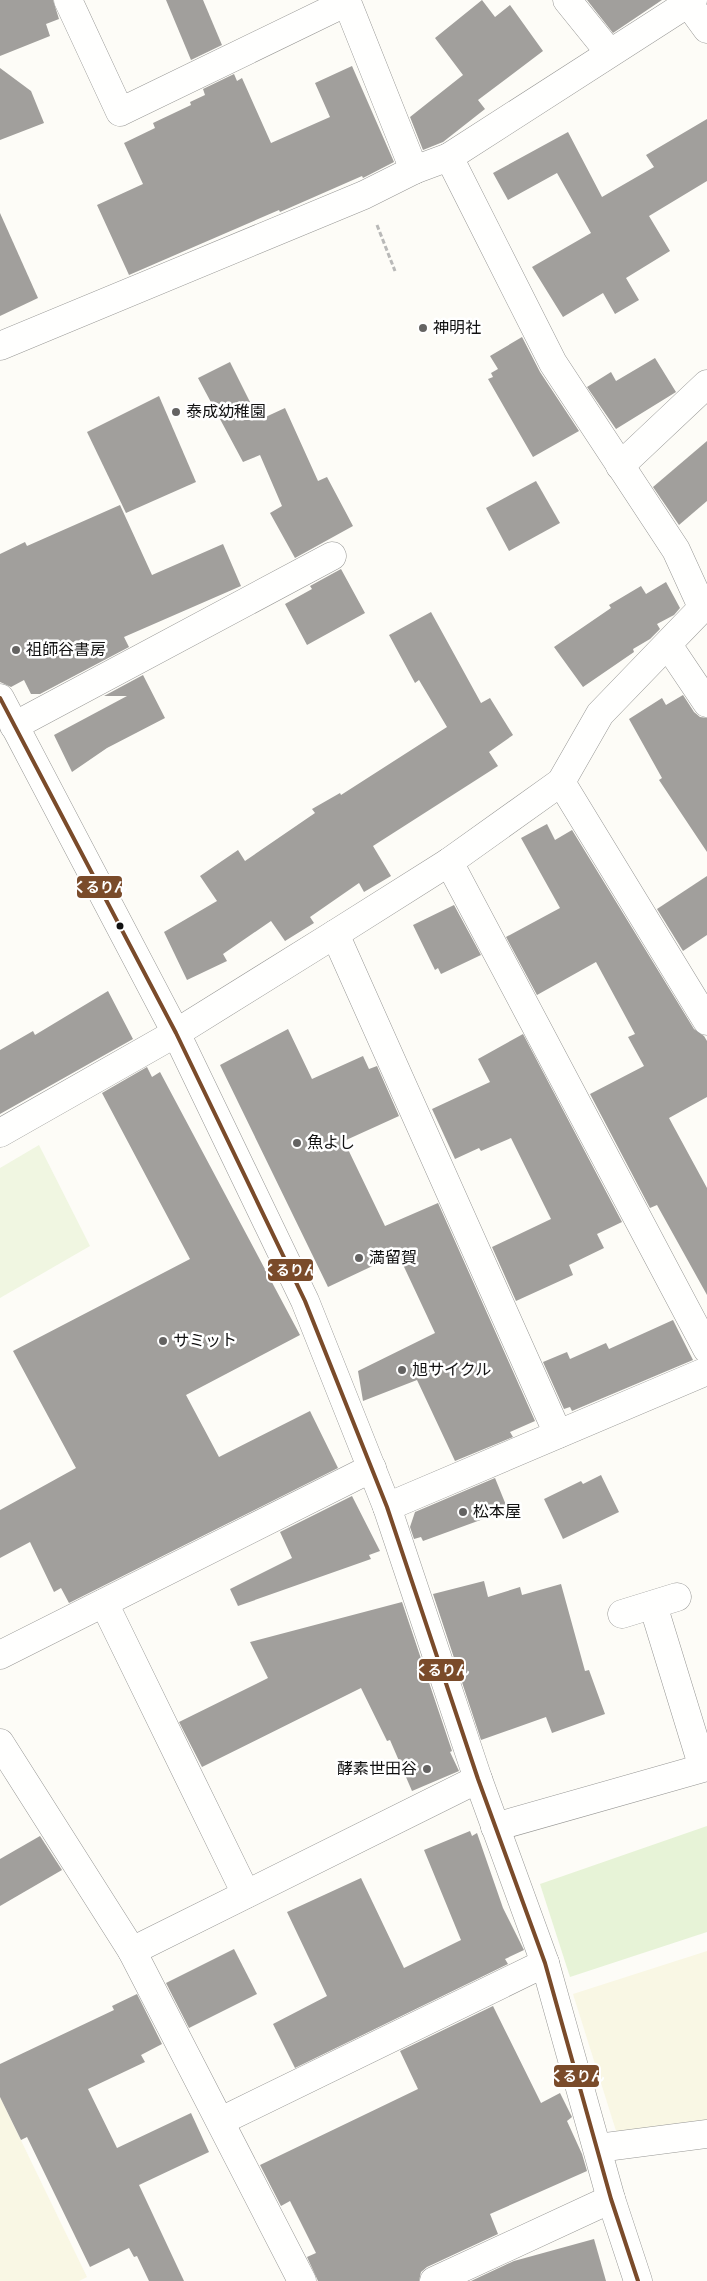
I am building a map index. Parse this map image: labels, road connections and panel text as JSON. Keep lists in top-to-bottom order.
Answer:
{
  "places": [
    "神明社",
    "泰成幼稚園",
    "祖師谷書房",
    "魚よし",
    "満留賀",
    "サミット",
    "旭サイクル",
    "松本屋",
    "酵素世田谷"
  ],
  "lines": ["transit line くるりん"]
}
